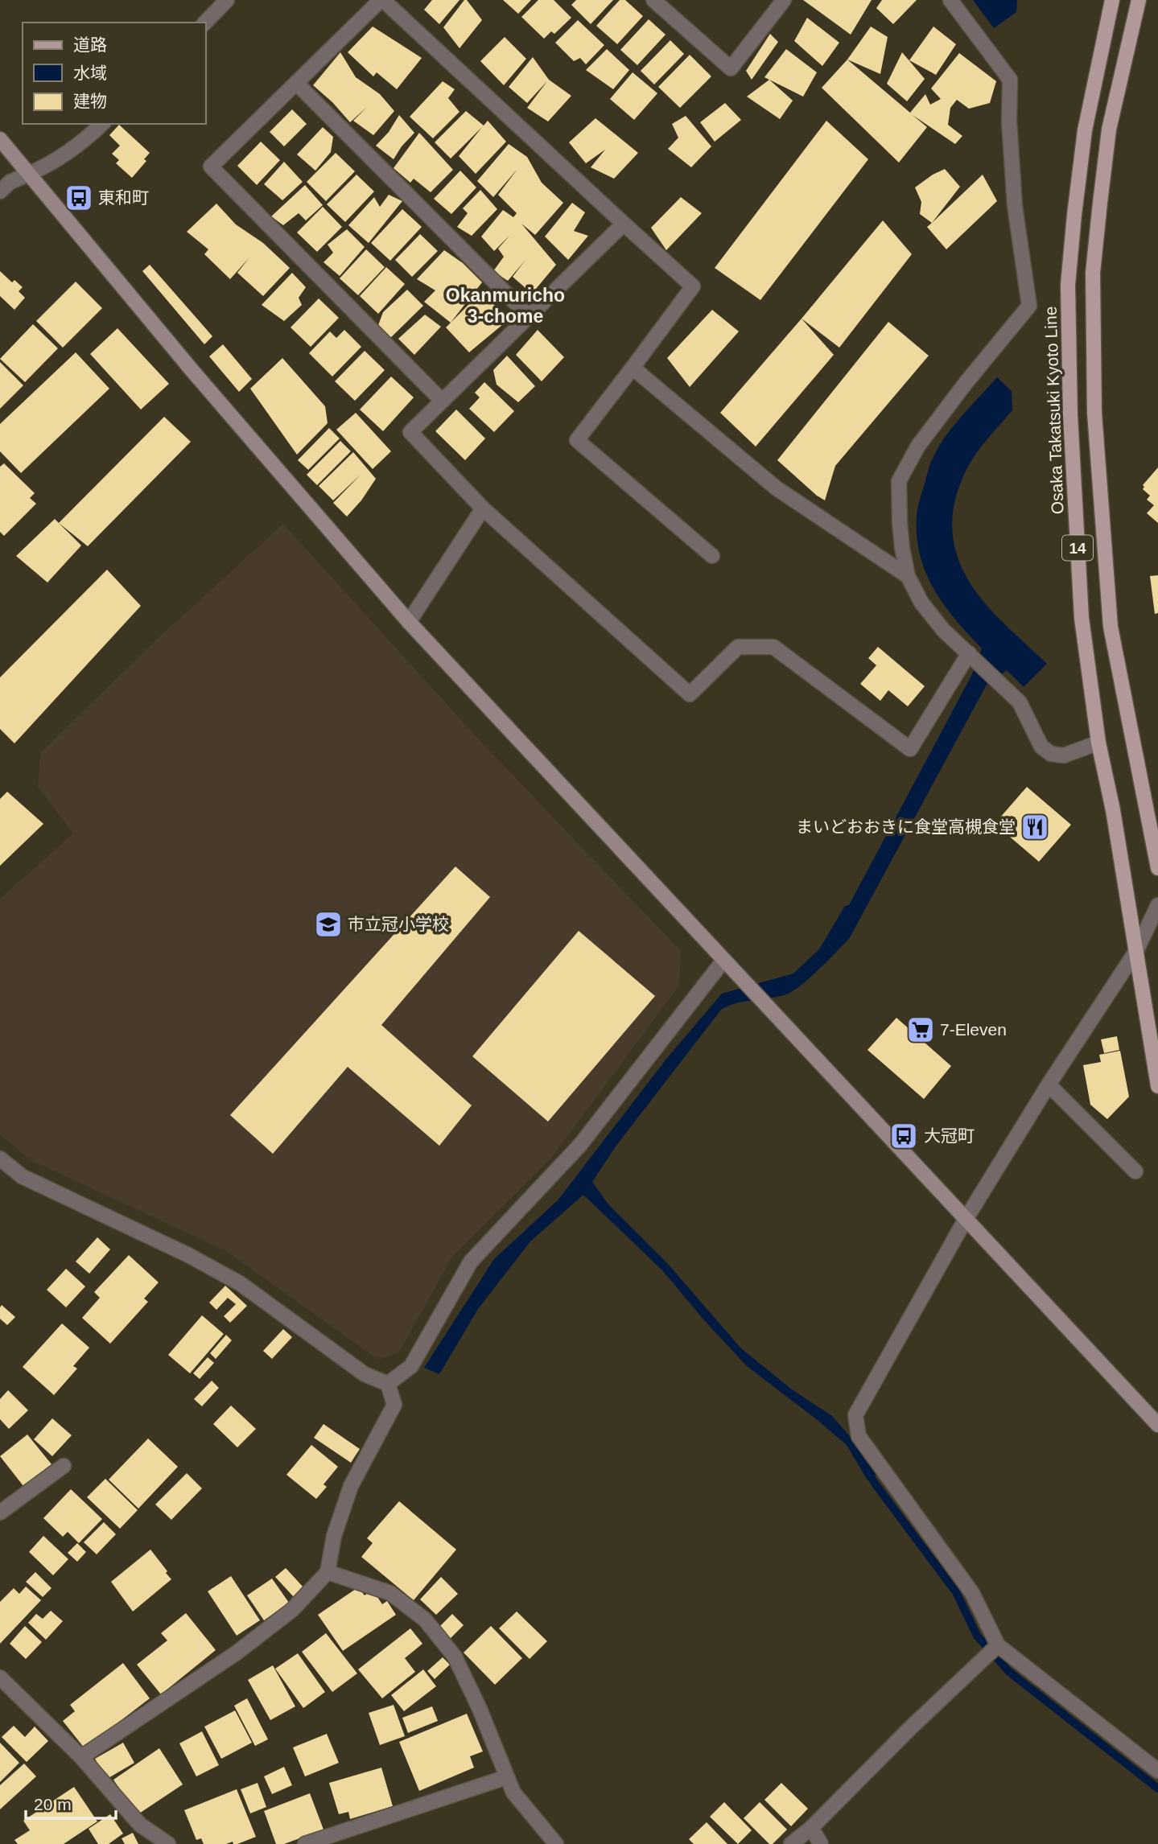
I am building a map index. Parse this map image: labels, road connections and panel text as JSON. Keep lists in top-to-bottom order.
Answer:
{
  "streets": {
    "main road": ["Osaka Takatsuki Kyoto Line", "14"]
  },
  "districts": ["Okanmuricho 3-chome"],
  "places": {
    "bus stop": ["東和町", "大冠町"],
    "restaurant": ["まいどおおきに食堂高槻食堂"],
    "school or university": ["市立冠小学校"],
    "supermarket": ["7-Eleven"]
  },
  "legend": ["道路", "水域", "建物"],
  "scale_bar": "20 m"
}
